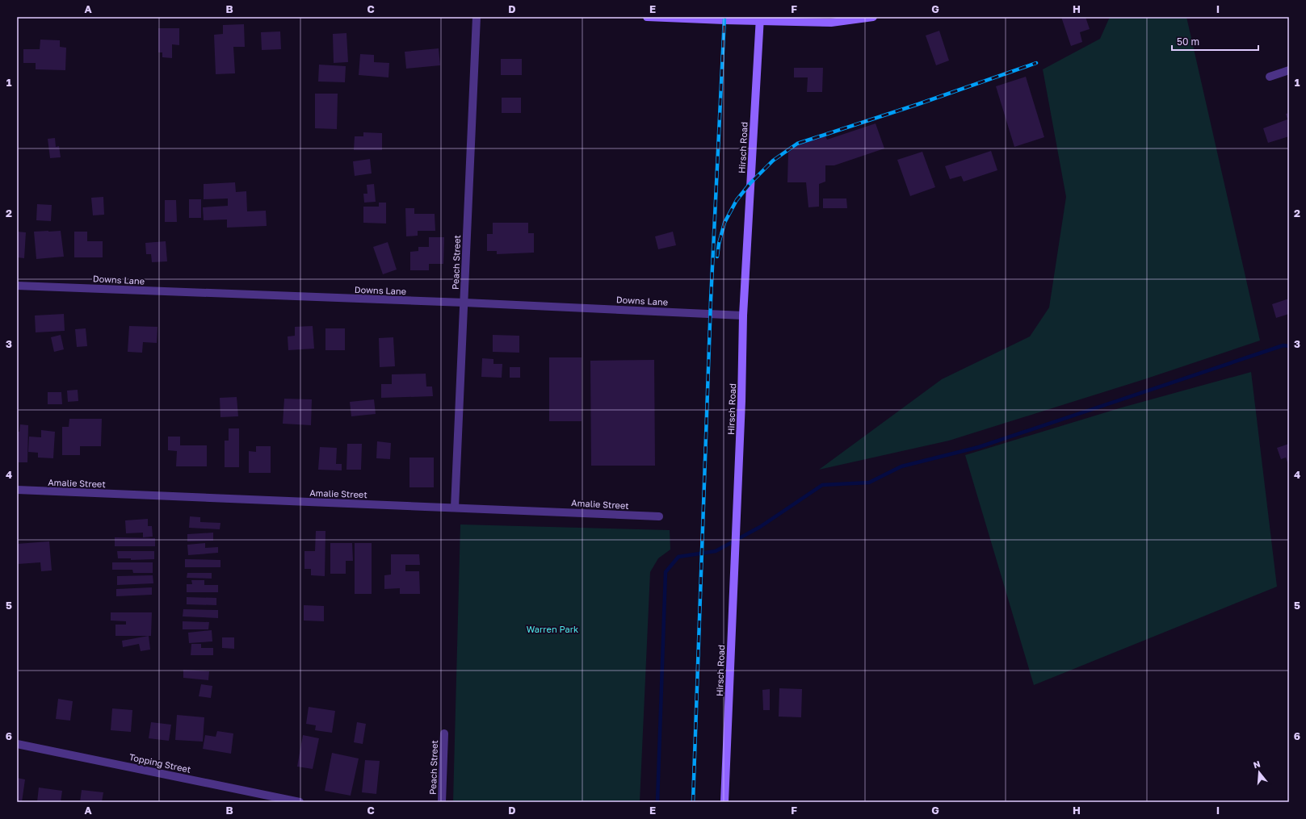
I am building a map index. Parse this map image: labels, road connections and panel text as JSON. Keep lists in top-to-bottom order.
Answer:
{
  "streets": {
    "main road": ["Hirsch Road"],
    "street": [
      "Peach Street",
      "Downs Lane",
      "Amalie Street",
      "Topping Street"
    ]
  },
  "crossings": [
    ["Hirsch Road", "Downs Lane"],
    ["Peach Street", "Downs Lane"],
    ["Peach Street", "Amalie Street"]
  ],
  "parks": ["Warren Park"],
  "scale_bar": "50 m",
  "north": "top",
  "grid": {
    "columns": [
      "A",
      "B",
      "C",
      "D",
      "E",
      "F",
      "G",
      "H",
      "I"
    ],
    "rows": [
      "1",
      "2",
      "3",
      "4",
      "5",
      "6"
    ]
  }
}
